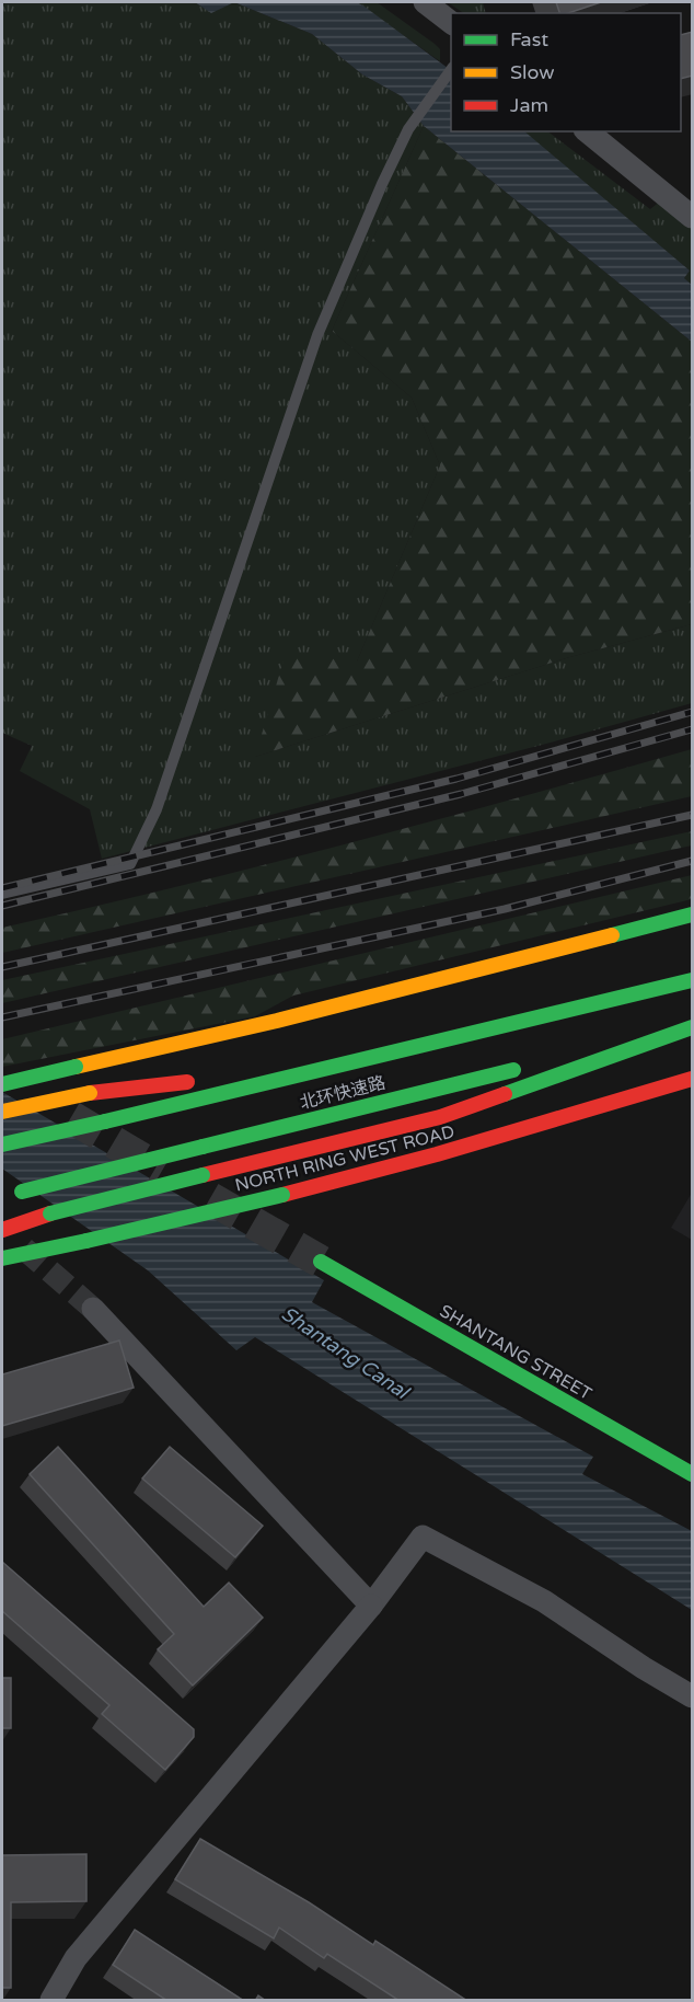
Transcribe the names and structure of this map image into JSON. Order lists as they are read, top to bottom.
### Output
{
  "streets": {
    "main road": ["北环快速路", "NORTH RING WEST ROAD", "SHANTANG STREET"]
  },
  "water": ["Shantang Canal"],
  "legend": ["Fast", "Slow", "Jam"]
}
